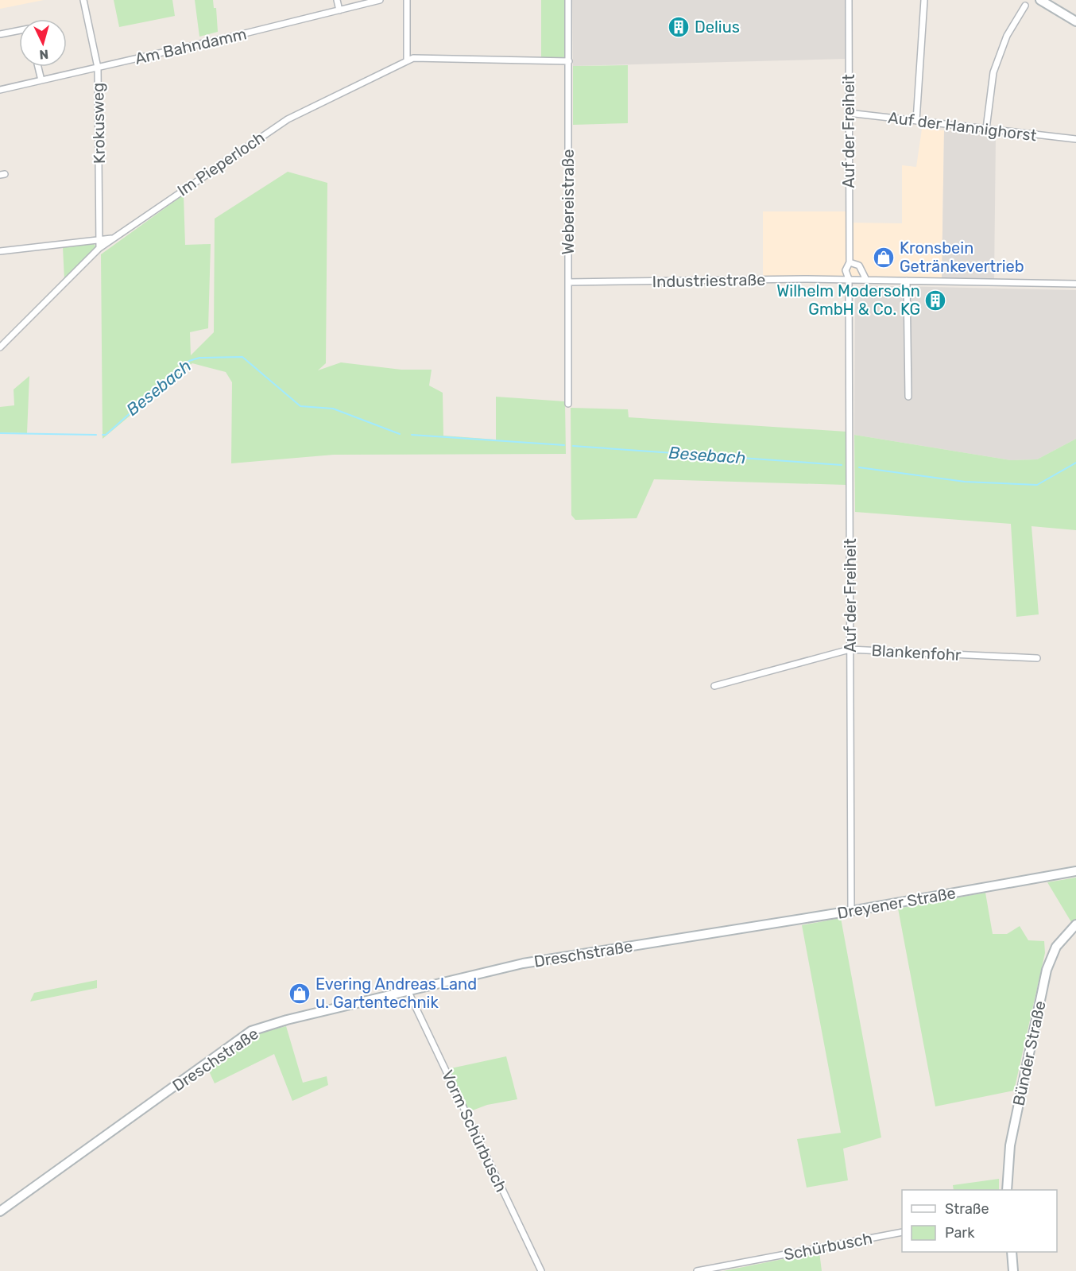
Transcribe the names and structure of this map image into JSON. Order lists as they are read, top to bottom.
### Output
{
  "streets": {
    "street": [
      "Am Bahndamm",
      "Krokusweg",
      "Auf der Hannighorst",
      "Auf der Freiheit",
      "Im Pieperloch",
      "Webereistraße",
      "Industriestraße",
      "Blankenfohr",
      "Dreyener Straße",
      "Dreschstraße",
      "Bünder Straße",
      "Vorm Schürbusch",
      "Schürbusch"
    ]
  },
  "crossings": [
    ["Am Bahndamm", "Krokusweg"],
    ["Krokusweg", "Im Pieperloch"],
    ["Auf der Hannighorst", "Auf der Freiheit"],
    ["Auf der Freiheit", "Industriestraße"],
    ["Auf der Freiheit", "Blankenfohr"],
    ["Auf der Freiheit", "Dreyener Straße"],
    ["Im Pieperloch", "Webereistraße"],
    ["Webereistraße", "Industriestraße"],
    ["Dreyener Straße", "Dreschstraße"],
    ["Dreschstraße", "Vorm Schürbusch"]
  ],
  "water": ["Besebach"],
  "places": {
    "building": ["Delius", "Wilhelm Modersohn GmbH & Co. KG"],
    "shop": ["Kronsbein Getränkevertrieb", "Evering Andreas Land u. Gartentechnik"]
  },
  "legend": ["Straße", "Park"],
  "north": "bottom"
}
